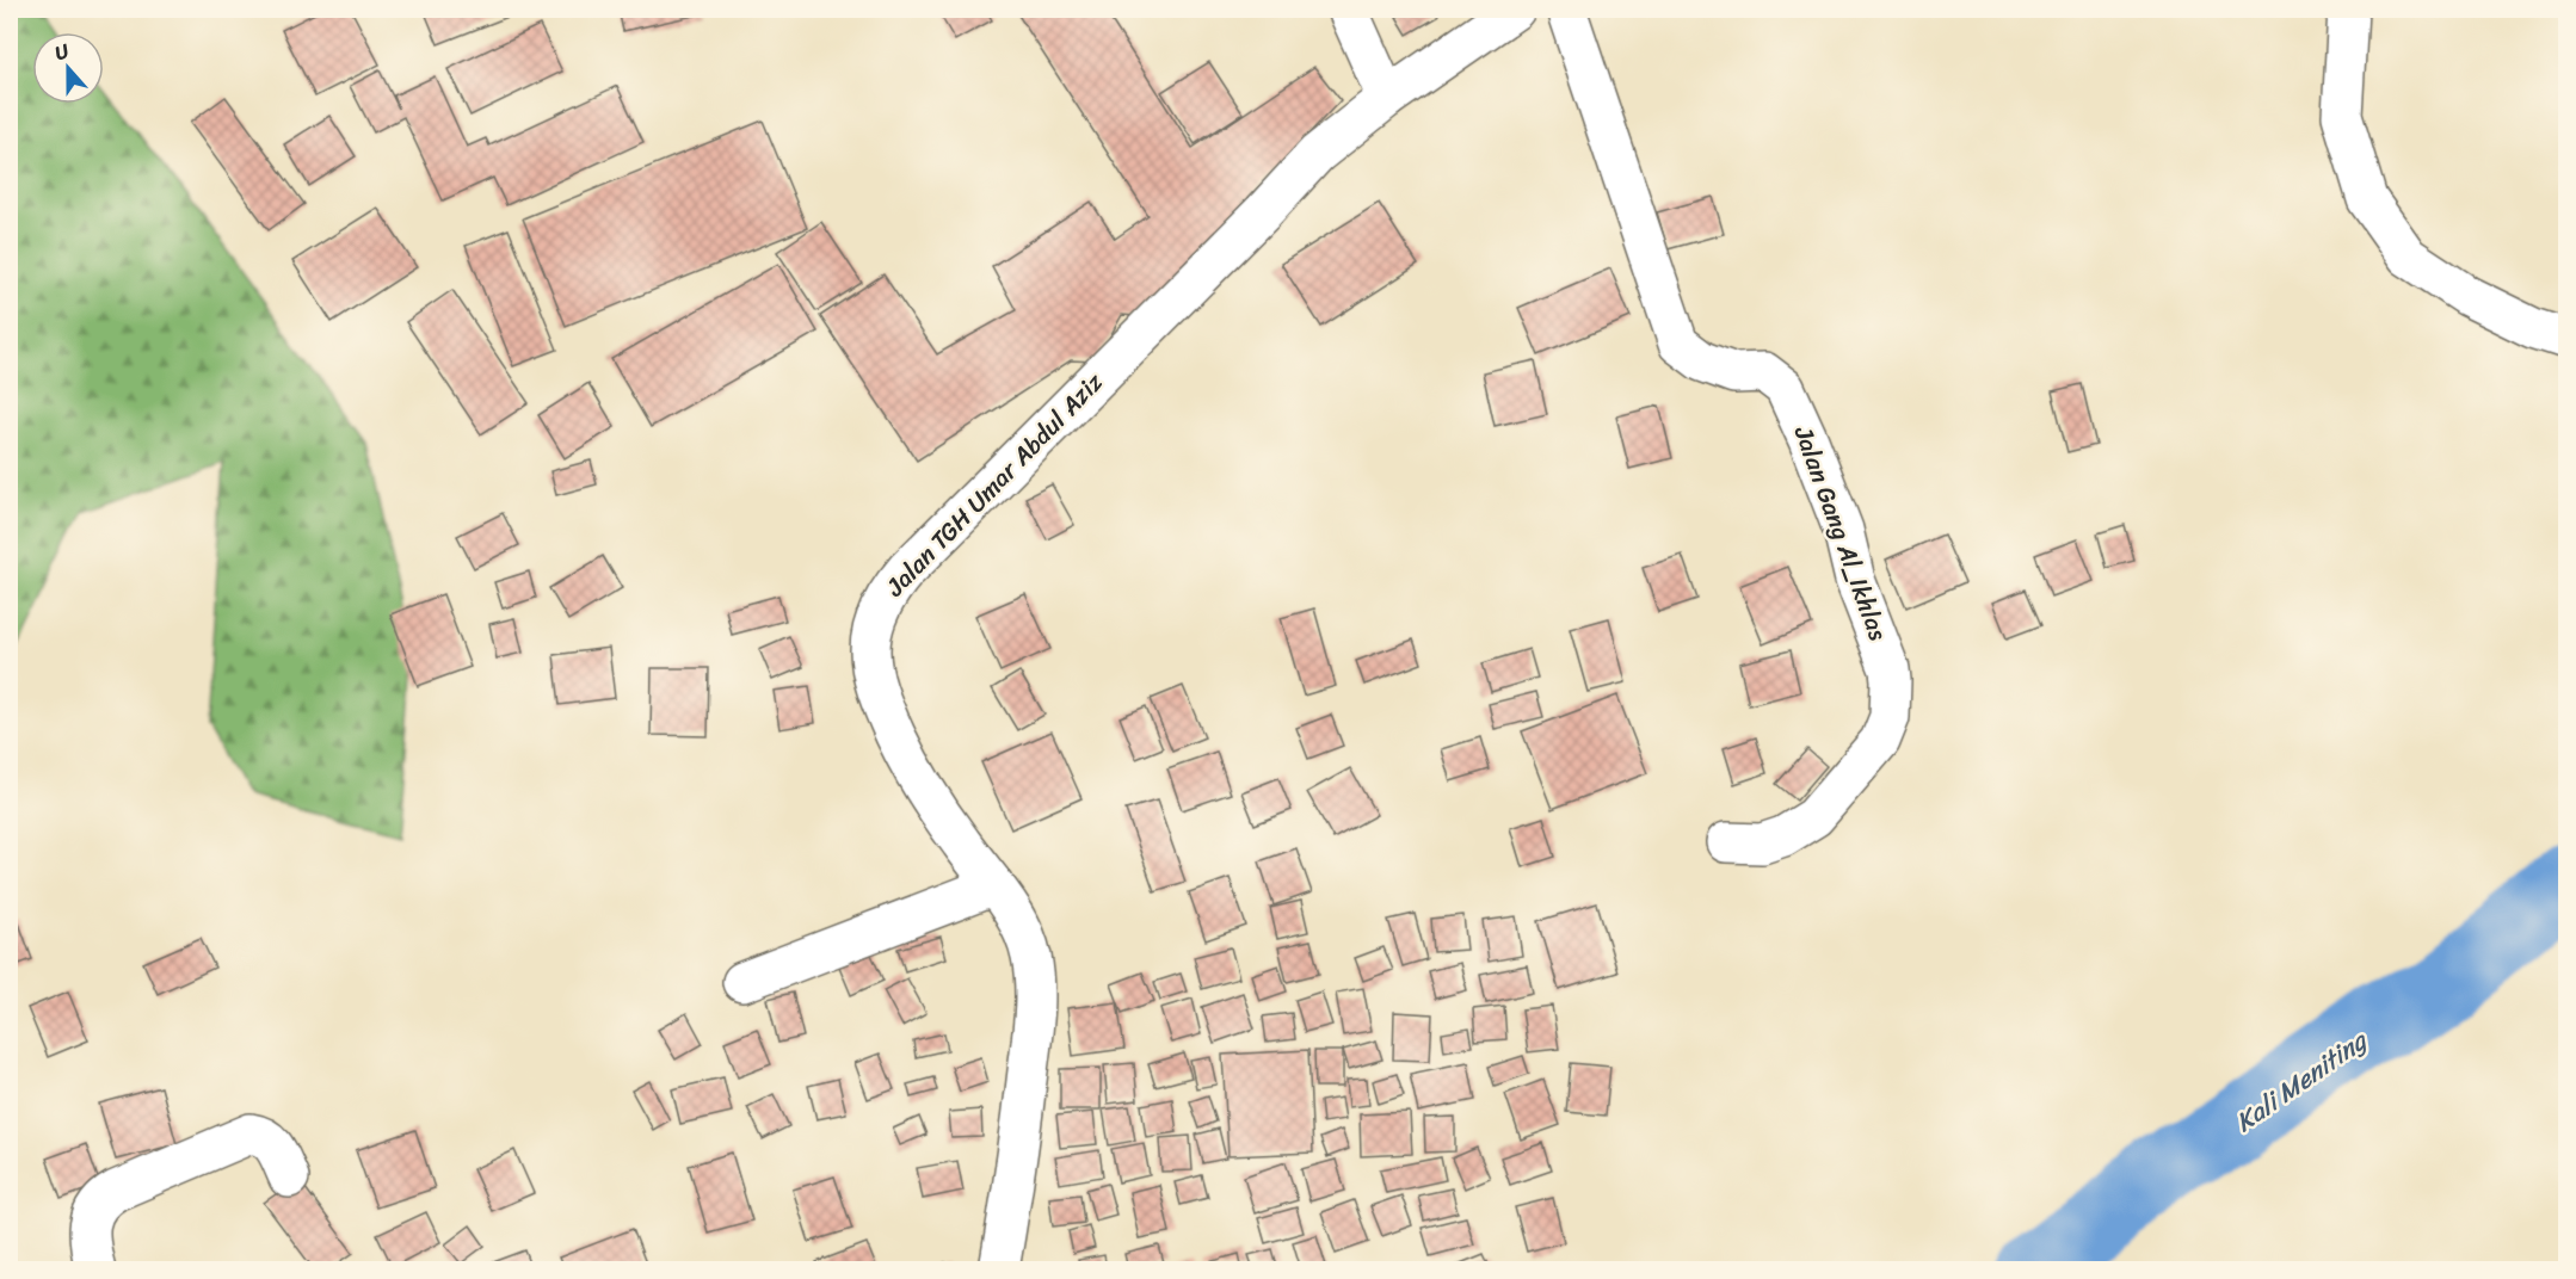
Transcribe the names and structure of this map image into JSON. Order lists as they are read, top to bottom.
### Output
{
  "streets": {
    "street": ["Jalan TGH Umar Abdul Aziz", "Jalan Gang Al_Ikhlas"]
  },
  "water": ["Kali Meniting"],
  "north": "top"
}
